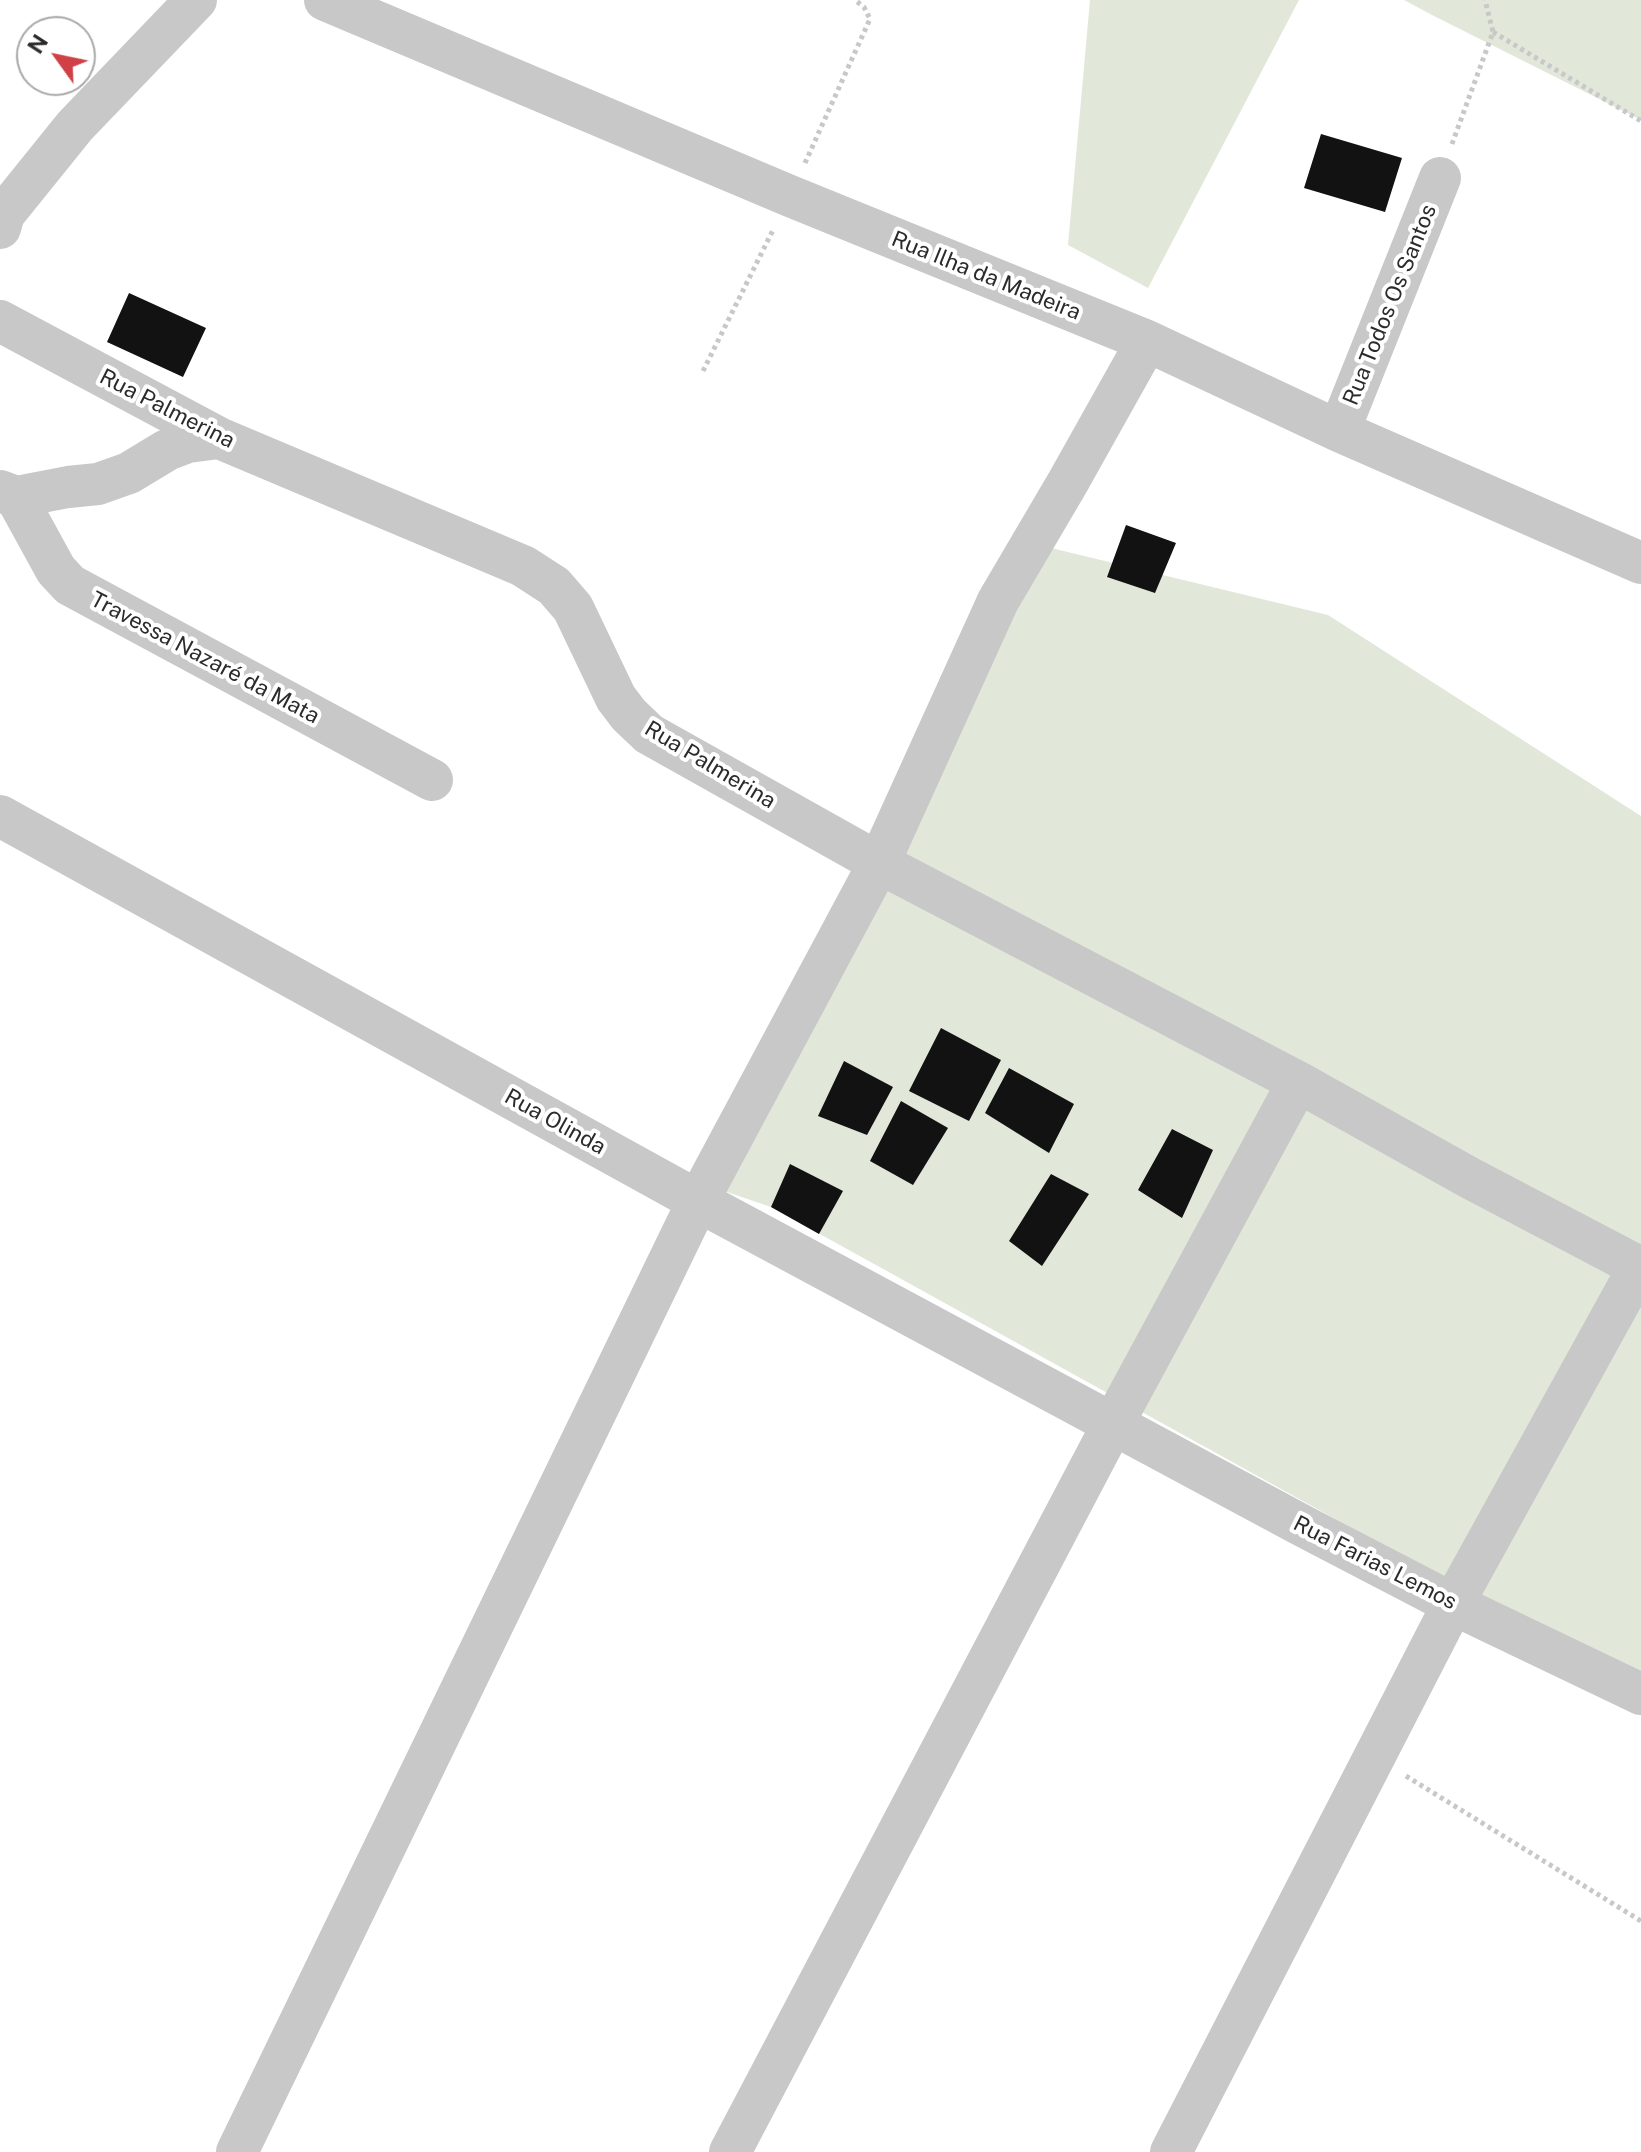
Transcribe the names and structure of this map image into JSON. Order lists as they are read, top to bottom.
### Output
{
  "streets": {
    "street": [
      "Rua Ilha da Madeira",
      "Rua Todos Os Santos",
      "Rua Palmerina",
      "Travessa Nazaré da Mata",
      "Rua Olinda",
      "Rua Farias Lemos"
    ]
  },
  "crossings": [
    ["Rua Ilha da Madeira", "Rua Todos Os Santos"],
    ["Rua Palmerina", "Rua Farias Lemos"],
    ["Rua Olinda", "Rua Farias Lemos"]
  ],
  "north": "top left"
}
